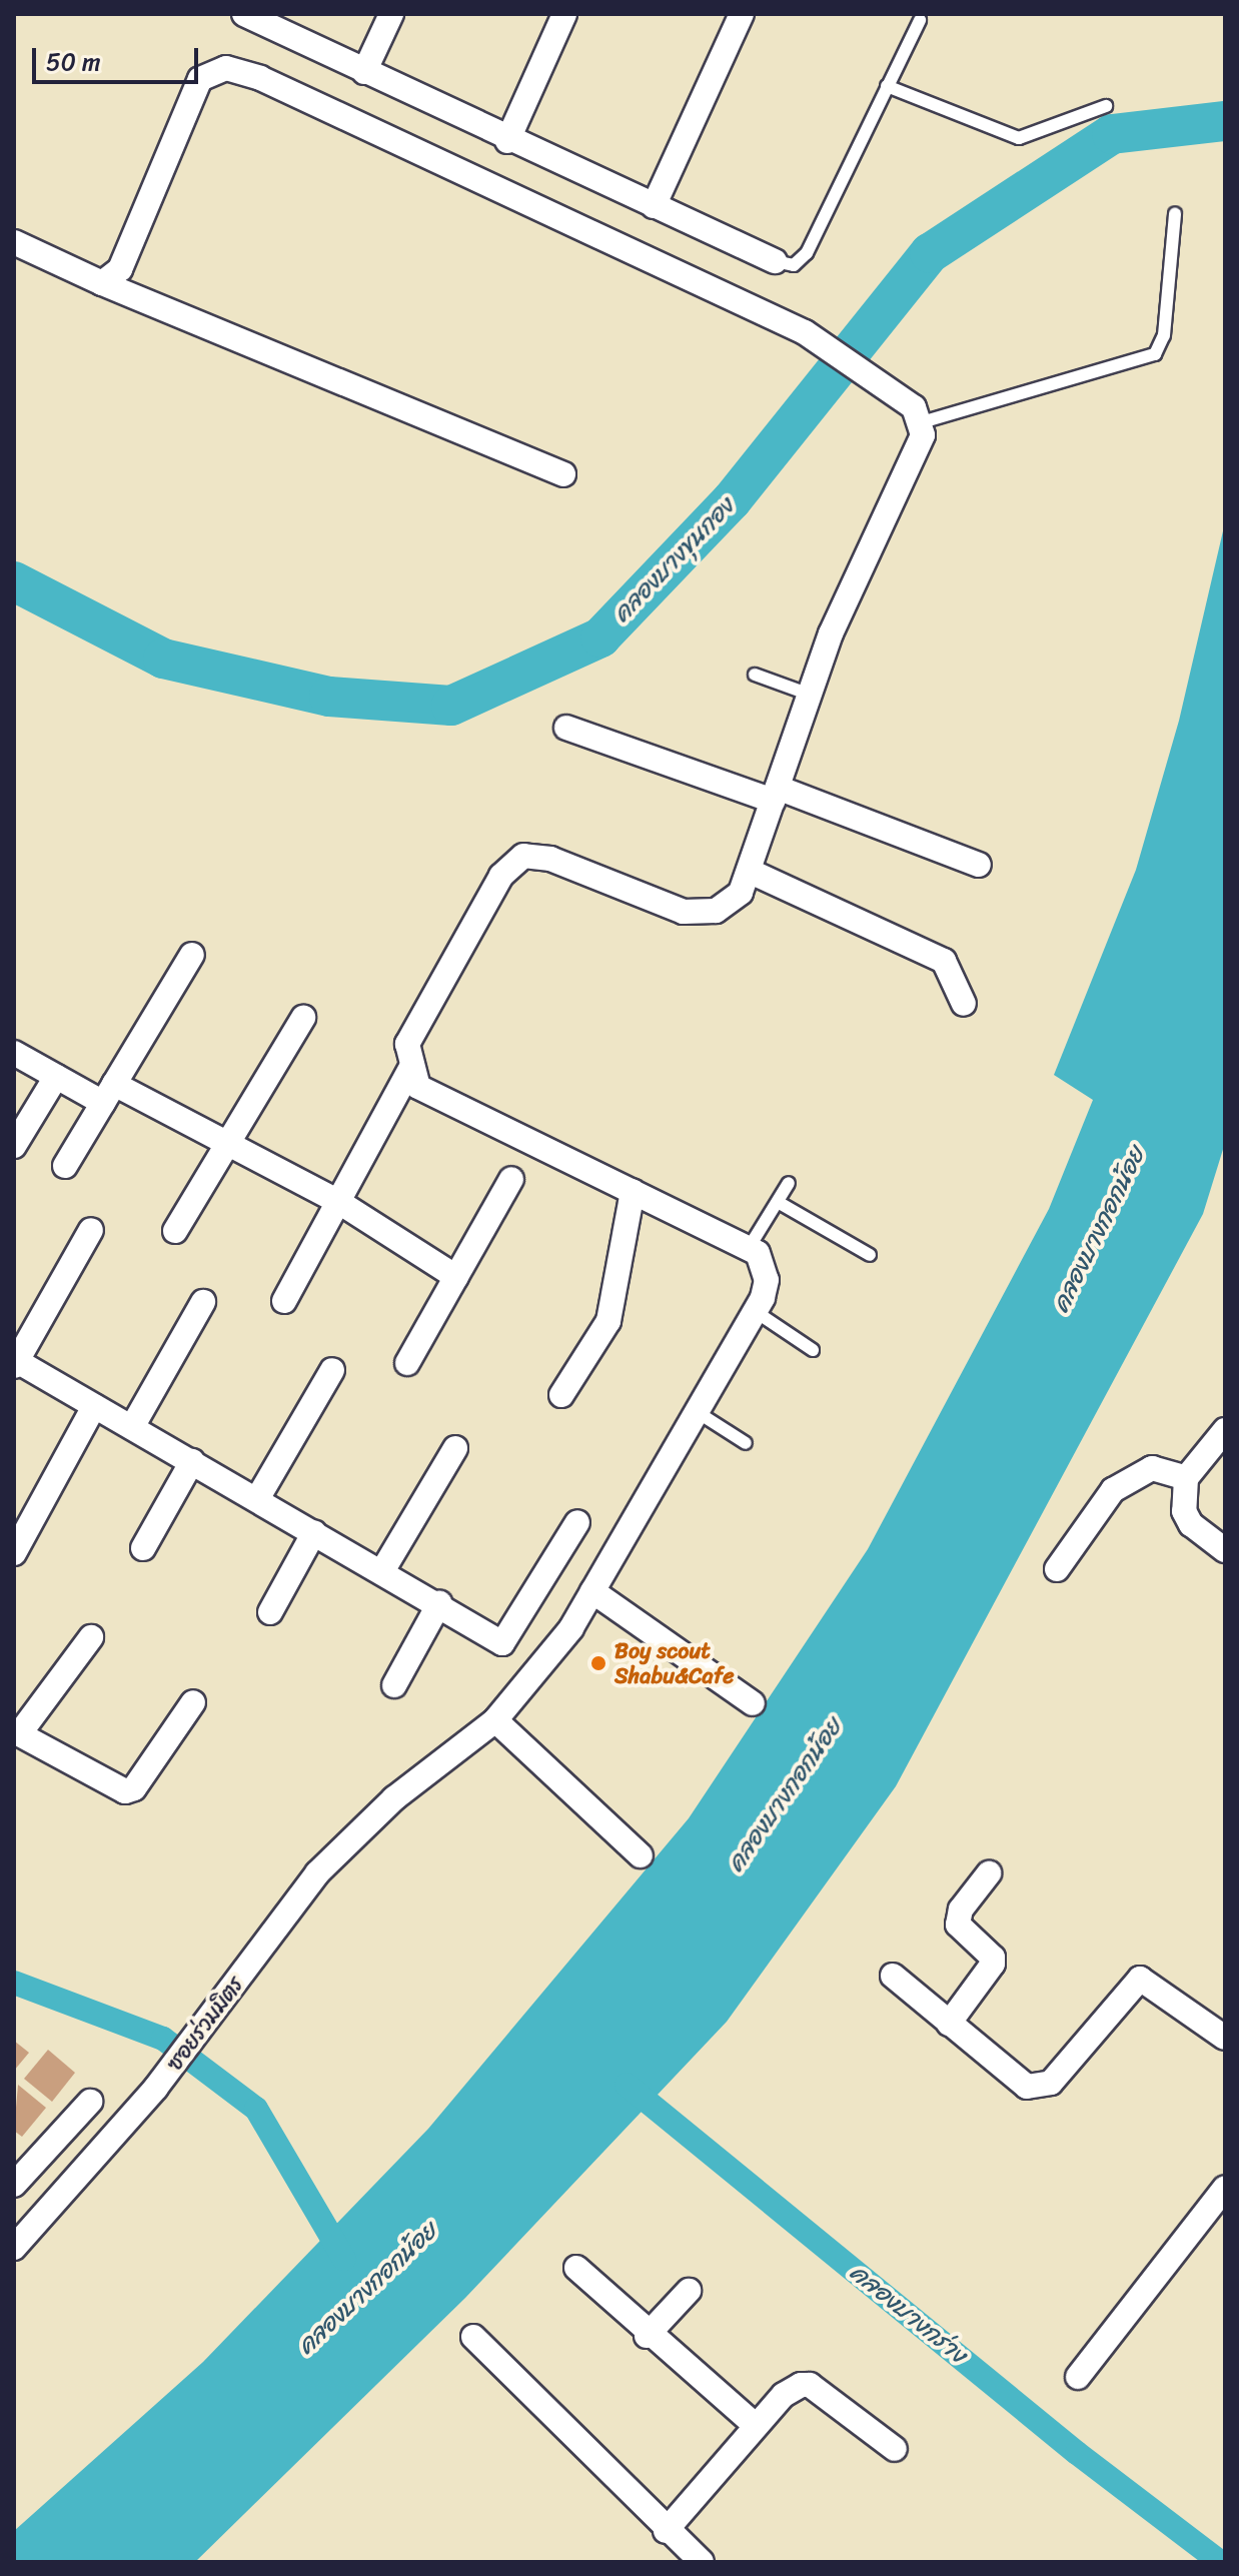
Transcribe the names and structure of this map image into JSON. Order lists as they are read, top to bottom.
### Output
{
  "streets": {
    "street": ["ซอยร่วมมิตร"]
  },
  "water": ["คลองบางขุนกอง", "คลองบางกอกน้อย", "คลองบางกร่าง"],
  "places": ["Boy scout Shabu&Cafe"],
  "scale_bar": "50 m"
}
